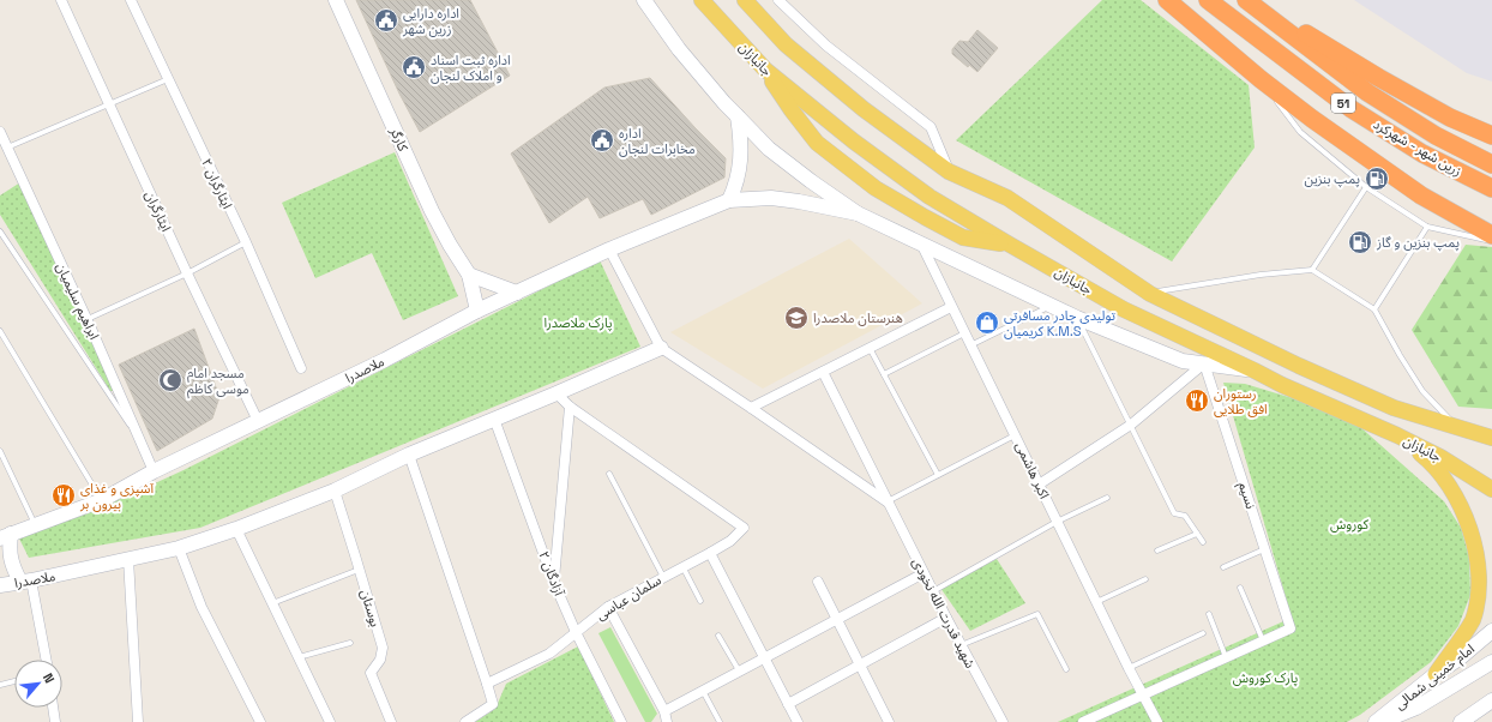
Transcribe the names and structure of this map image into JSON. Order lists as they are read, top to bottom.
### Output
{
  "streets": {
    "highway": ["51", "زرین شهر - شهرکرد"],
    "main road": ["جانبازان"],
    "street": [
      "کارگر",
      "ایثارگران ۲",
      "ایثارگران",
      "ابراهیم سلیمیان",
      "ملاصدرا",
      "اکبر هاشمی",
      "نسیم",
      "آزادگان ۲",
      "سلمان عباسی",
      "بوستان",
      "شهید قدرت الله نخودی",
      "امام خمینی شمالی"
    ]
  },
  "crossings": [
    ["کارگر", "ملاصدرا"],
    ["ایثارگران", "ملاصدرا"],
    ["ابراهیم سلیمیان", "ملاصدرا"],
    ["ملاصدرا", "آزادگان ۲"],
    ["ملاصدرا", "بوستان"],
    ["آزادگان ۲", "سلمان عباسی"]
  ],
  "parks": ["پارک ملاصدرا", "کوروش", "پارک کوروش"],
  "places": {
    "public building": ["اداره دارایی زرین شهر", "اداره ثبت اسناد و املاک لنجان", "اداره مخابرات لنجان"],
    "fuel station": ["پمپ بنزین", "پمپ بنزین و گاز"],
    "school or university": ["هنرستان ملاصدرا"],
    "shop": ["تولیدی چادر مسافرتی کریمیان K.M.S"],
    "mosque": ["مسجد امام موسی کاظم"],
    "restaurant": ["رستوران افق طلایی", "آشپزی و غذای بیرون بر"]
  },
  "north": "top right"
}
